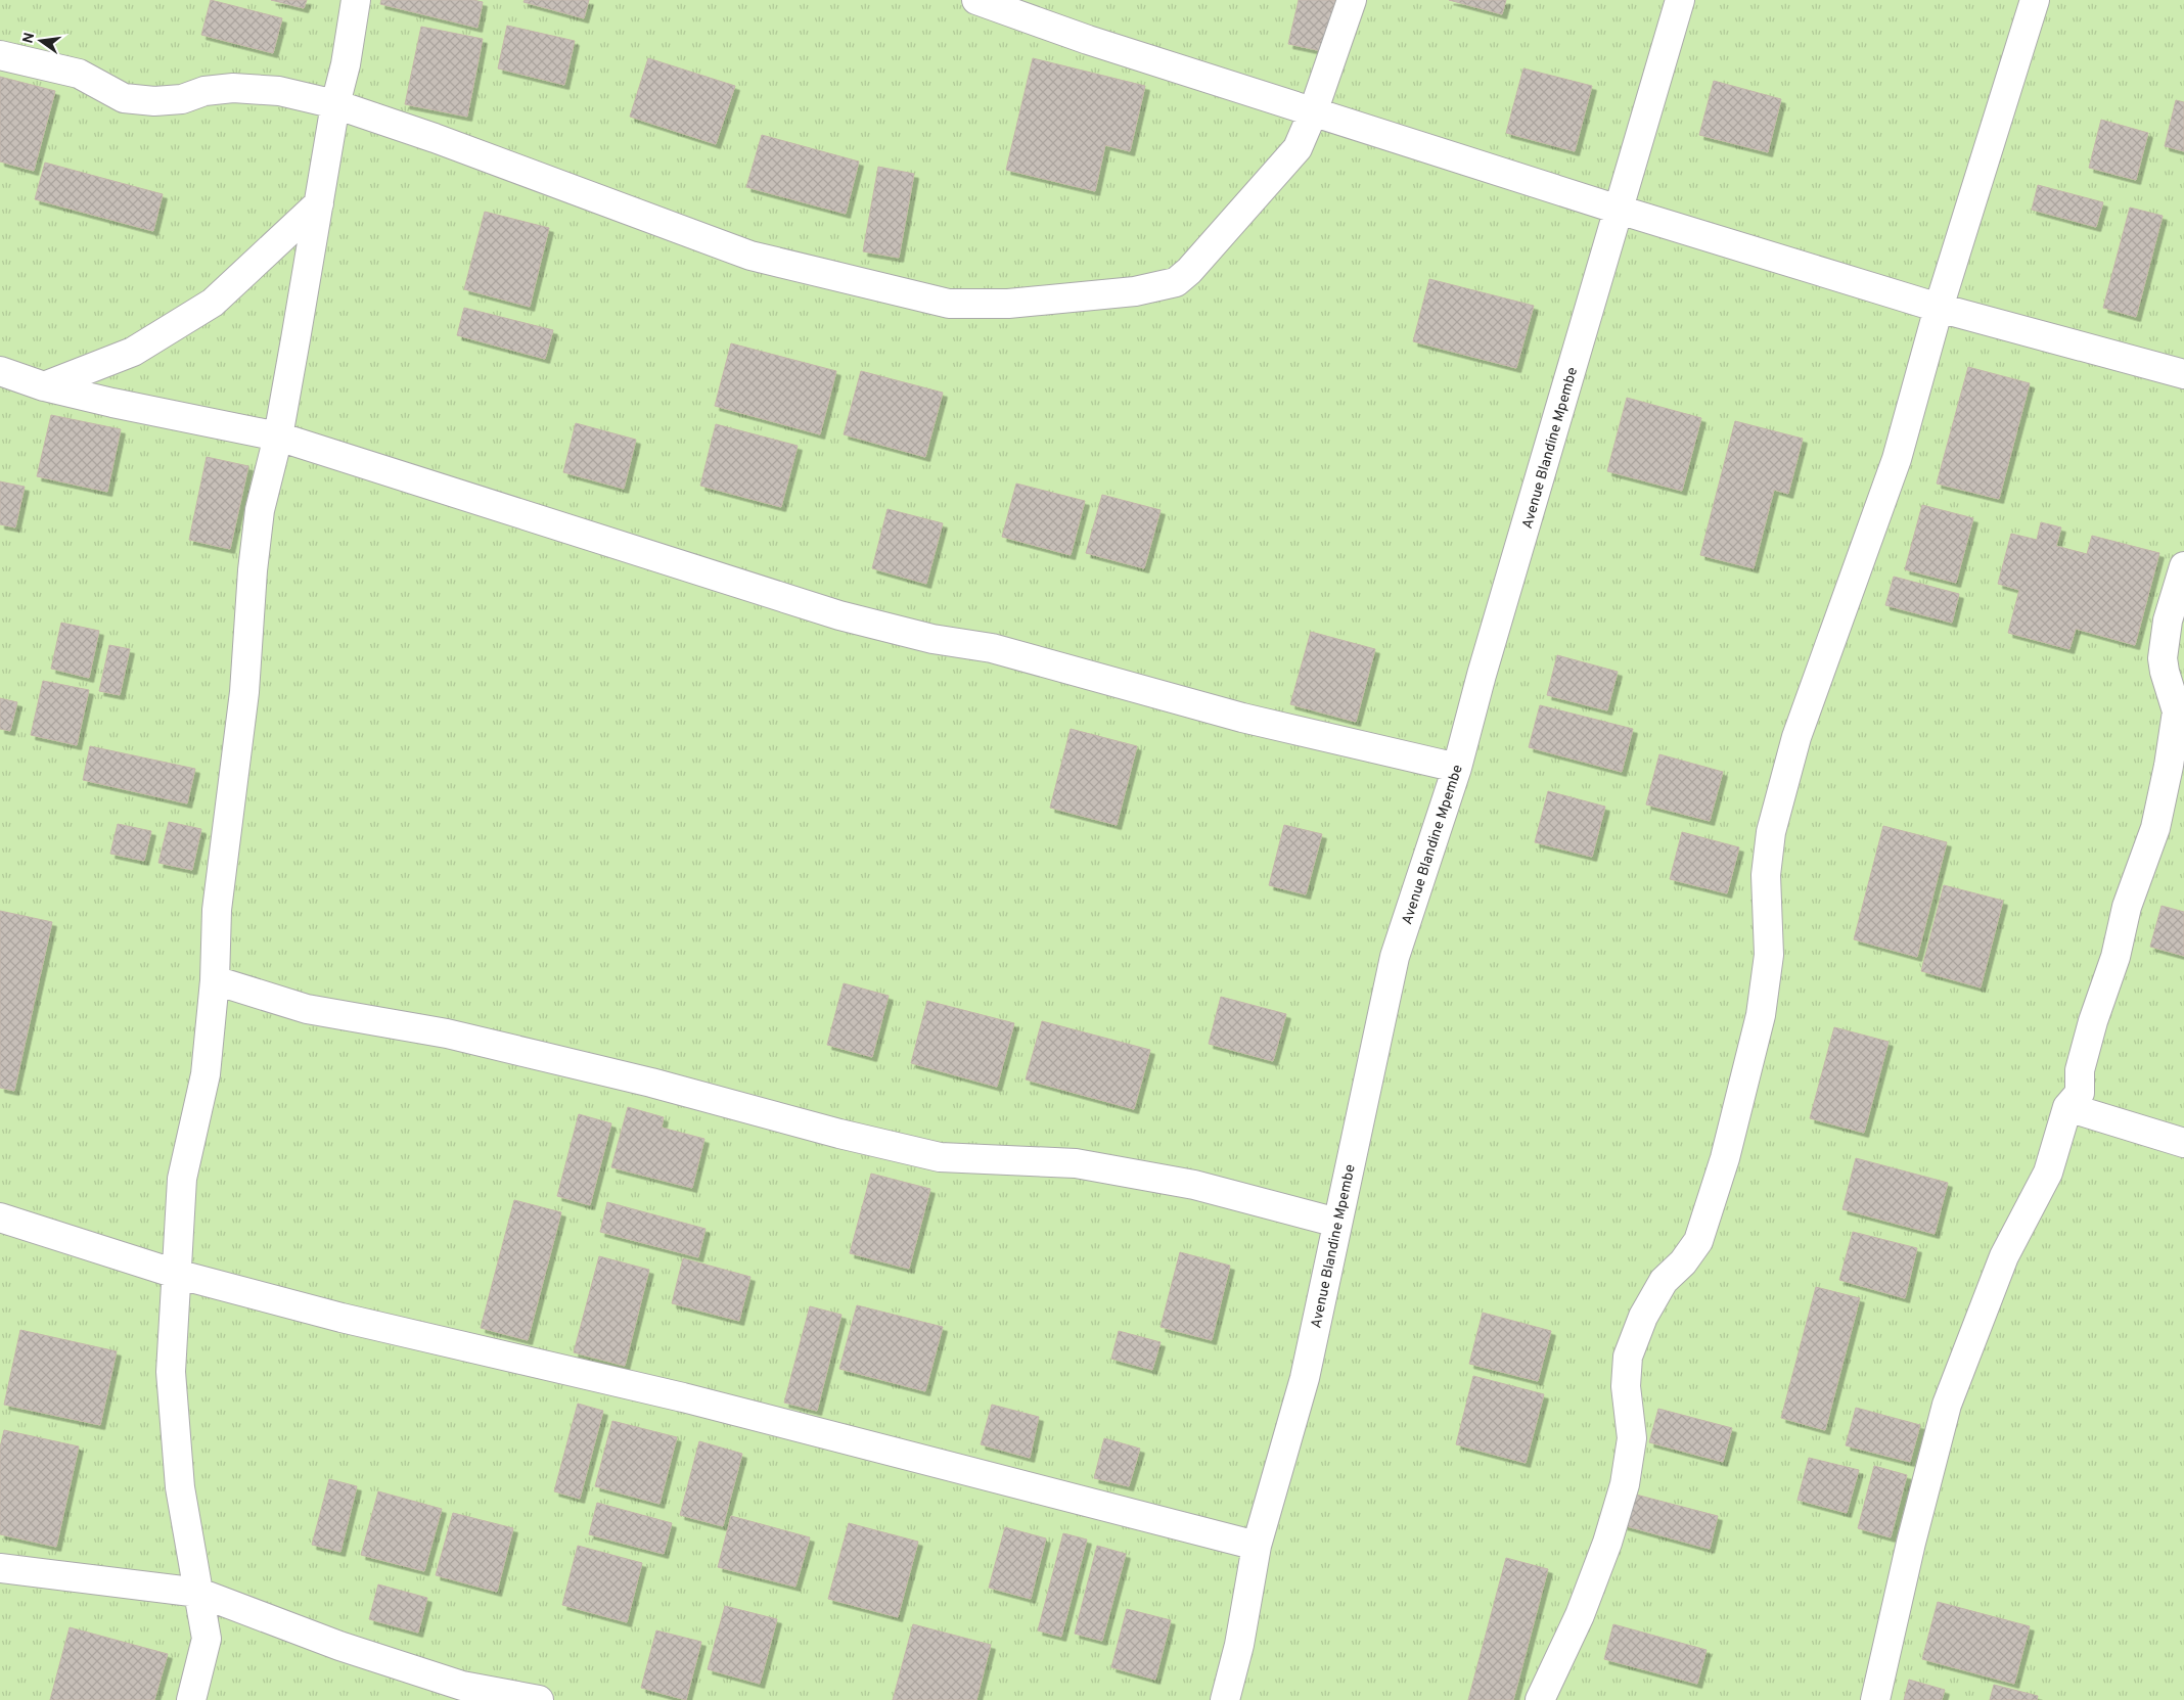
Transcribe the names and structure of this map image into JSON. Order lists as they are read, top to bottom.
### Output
{
  "streets": {
    "street": ["Avenue Blandine Mpembe"]
  },
  "north": "left"
}
